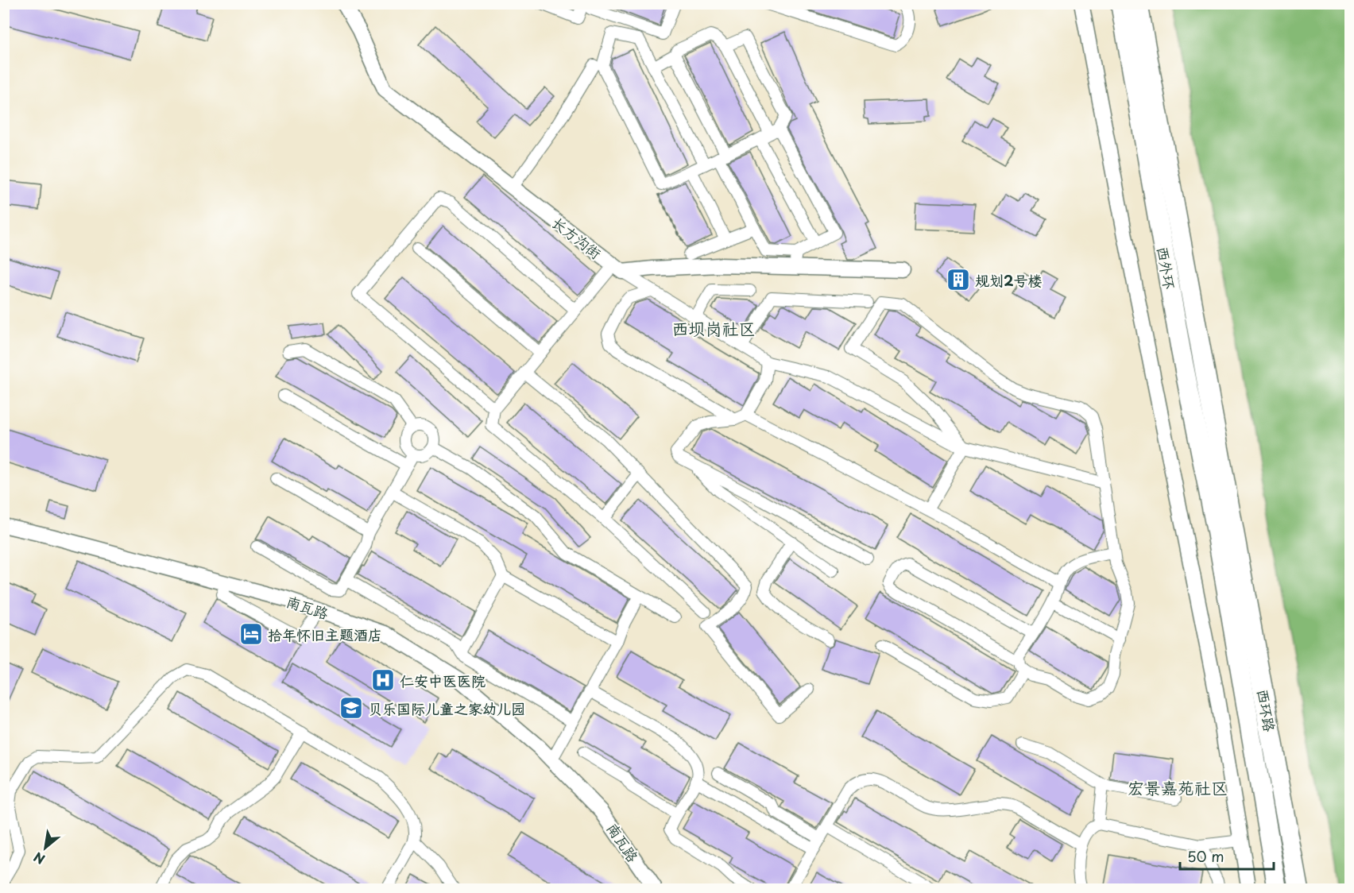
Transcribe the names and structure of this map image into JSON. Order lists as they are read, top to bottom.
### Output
{
  "streets": {
    "highway": ["西外环", "西环路"],
    "street": ["长方沟街", "南瓦路"]
  },
  "crossings": [
    ["西外环", "西环路"]
  ],
  "districts": ["西坝岗社区", "宏景嘉苑社区"],
  "places": {
    "building": ["规划2号楼"],
    "hotel": ["拾年怀旧主题酒店"],
    "hospital": ["仁安中医医院"],
    "school or university": ["贝乐国际儿童之家幼儿园"]
  },
  "scale_bar": "50 m",
  "north": "bottom left"
}
